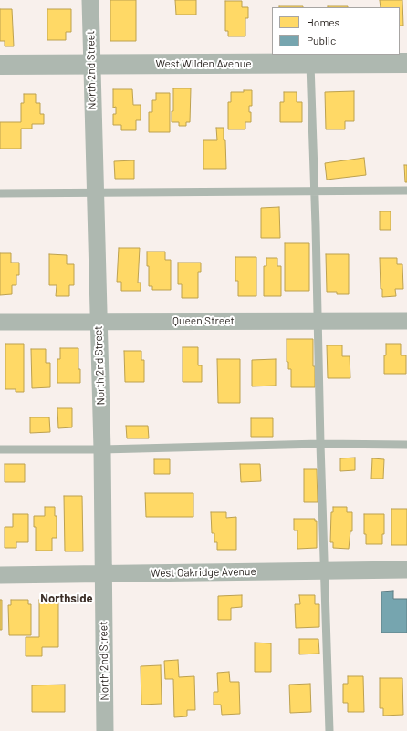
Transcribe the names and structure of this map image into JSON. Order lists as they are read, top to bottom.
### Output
{
  "streets": {
    "street": [
      "West Wilden Avenue",
      "North 2nd Street",
      "Queen Street",
      "West Oakridge Avenue"
    ]
  },
  "crossings": [
    ["West Wilden Avenue", "North 2nd Street"],
    ["North 2nd Street", "Queen Street"],
    ["North 2nd Street", "West Oakridge Avenue"]
  ],
  "districts": ["Northside"],
  "legend": ["Homes", "Public"]
}
